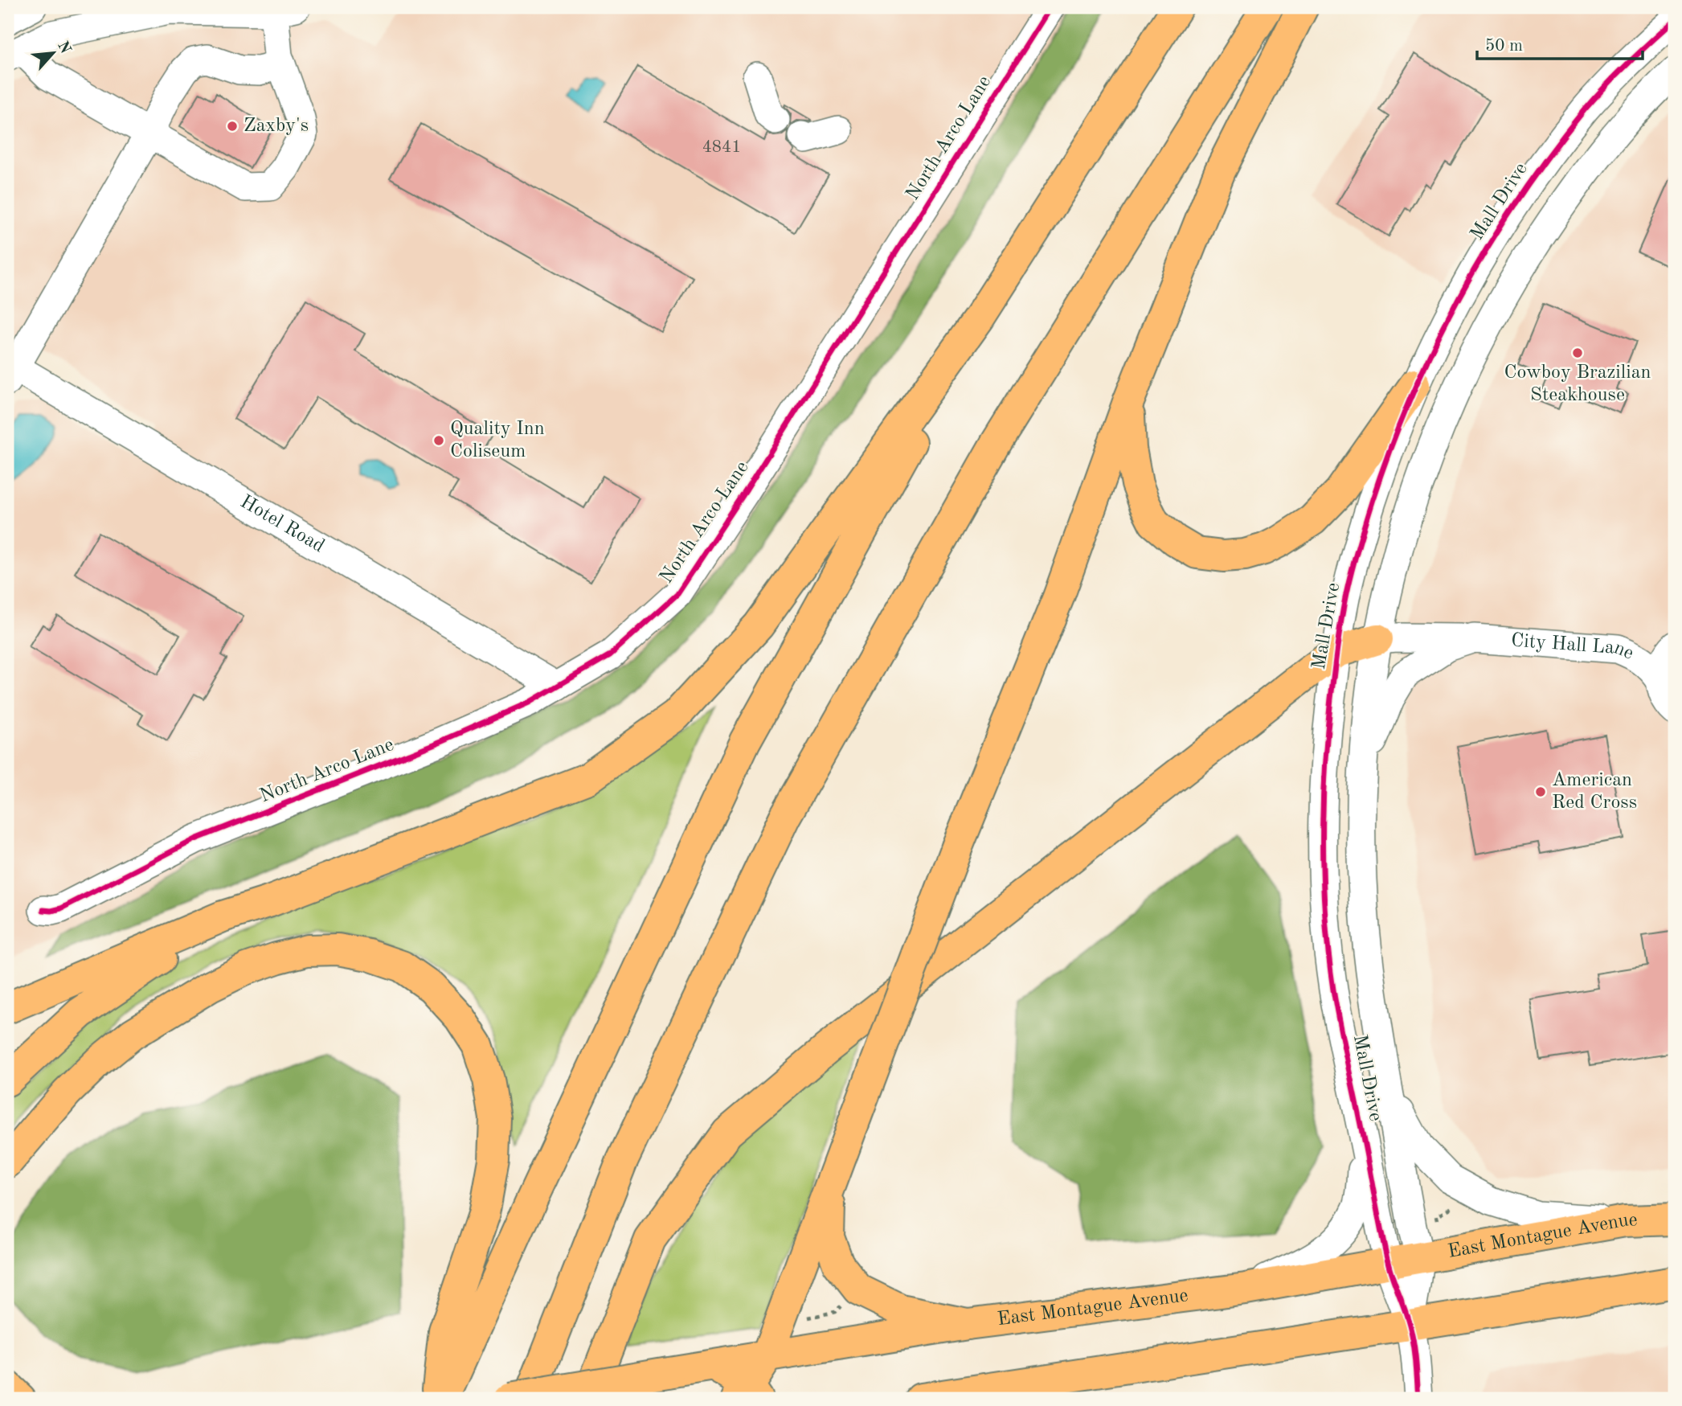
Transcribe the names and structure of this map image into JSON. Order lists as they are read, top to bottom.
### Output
{
  "streets": {
    "main road": ["East Montague Avenue"],
    "street": [
      "North Arco Lane",
      "Mall Drive",
      "Hotel Road",
      "City Hall Lane"
    ]
  },
  "crossings": [
    ["North Arco Lane", "Hotel Road"],
    ["Mall Drive", "City Hall Lane"],
    ["Mall Drive", "East Montague Avenue"]
  ],
  "places": [
    "Zaxby's",
    "Cowboy Brazilian Steakhouse",
    "Quality Inn Coliseum",
    "American Red Cross"
  ],
  "house_numbers": ["4841"],
  "scale_bar": "50 m",
  "north": "top right"
}
